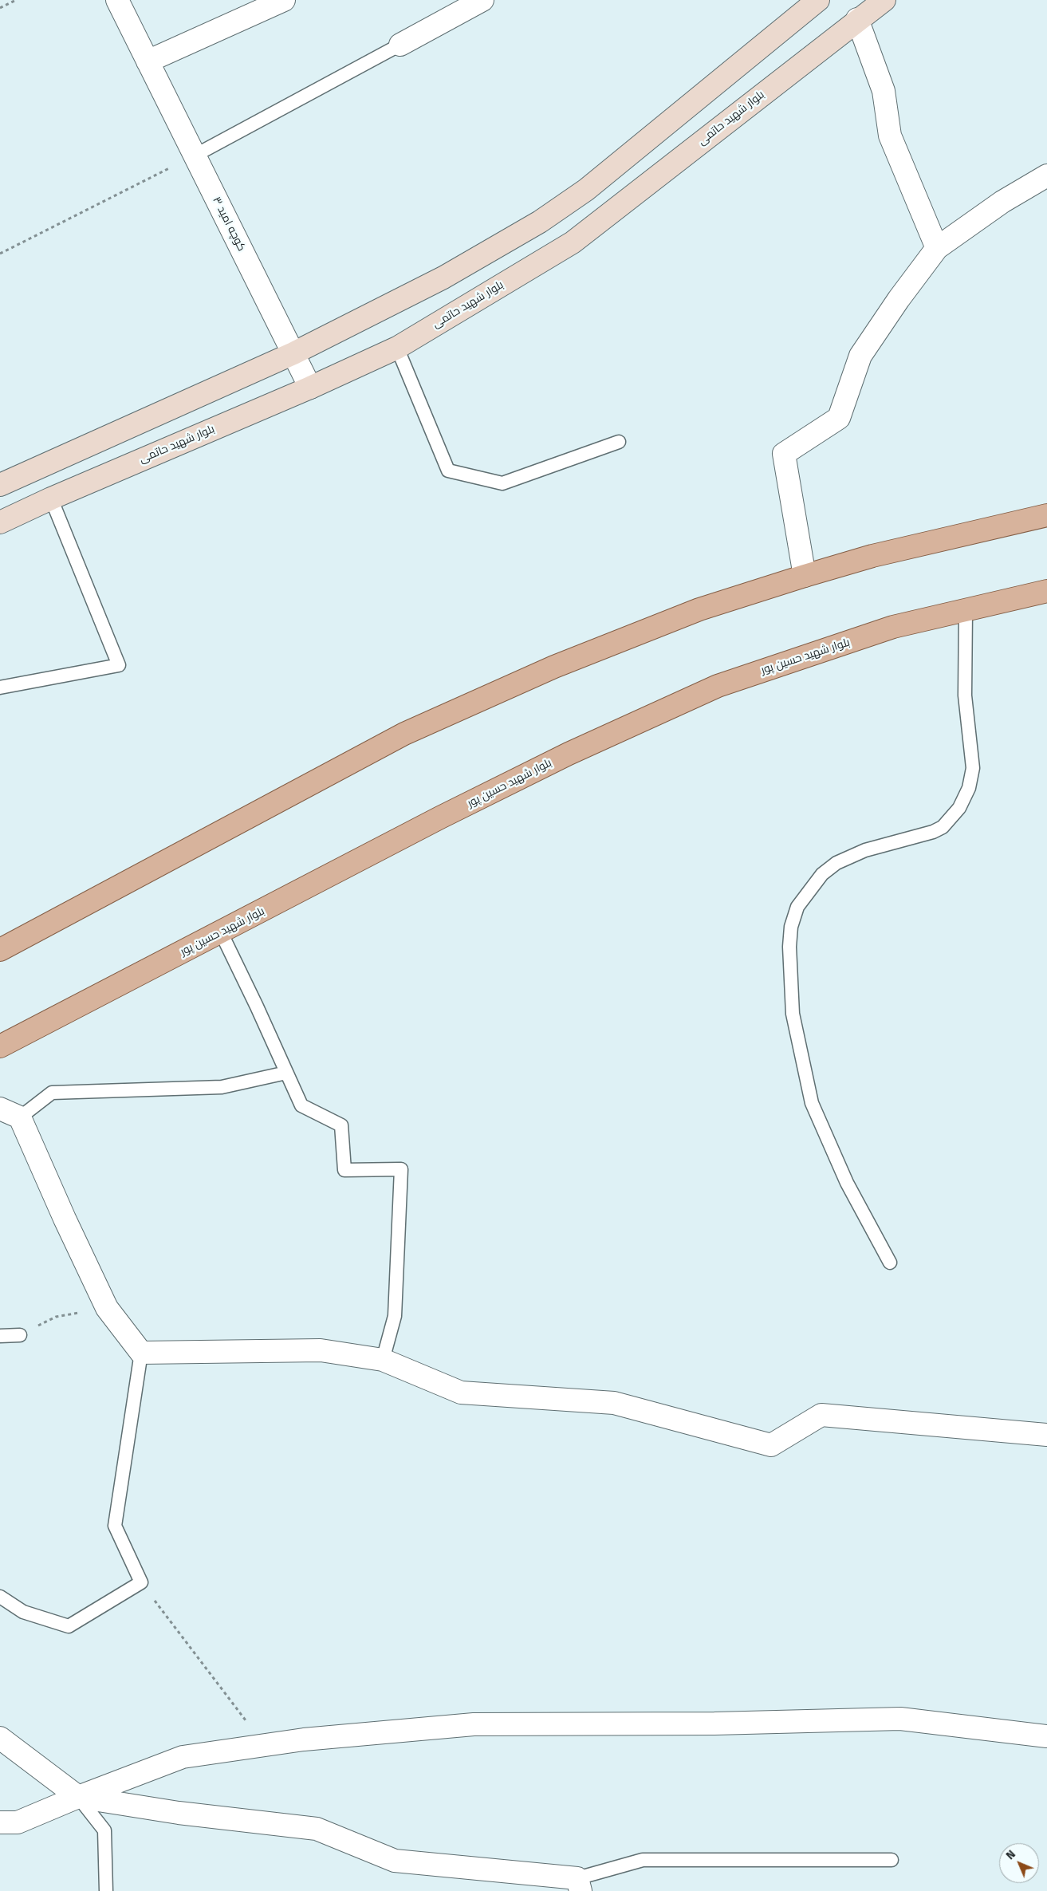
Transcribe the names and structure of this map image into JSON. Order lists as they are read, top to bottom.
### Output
{
  "streets": {
    "main road": ["بلوار شهید حاتمی", "بلوار شهيد حسین پور"],
    "street": ["کوچه امید ۳"]
  },
  "crossings": [
    ["بلوار شهید حاتمی", "کوچه امید ۳"]
  ],
  "north": "top left"
}
